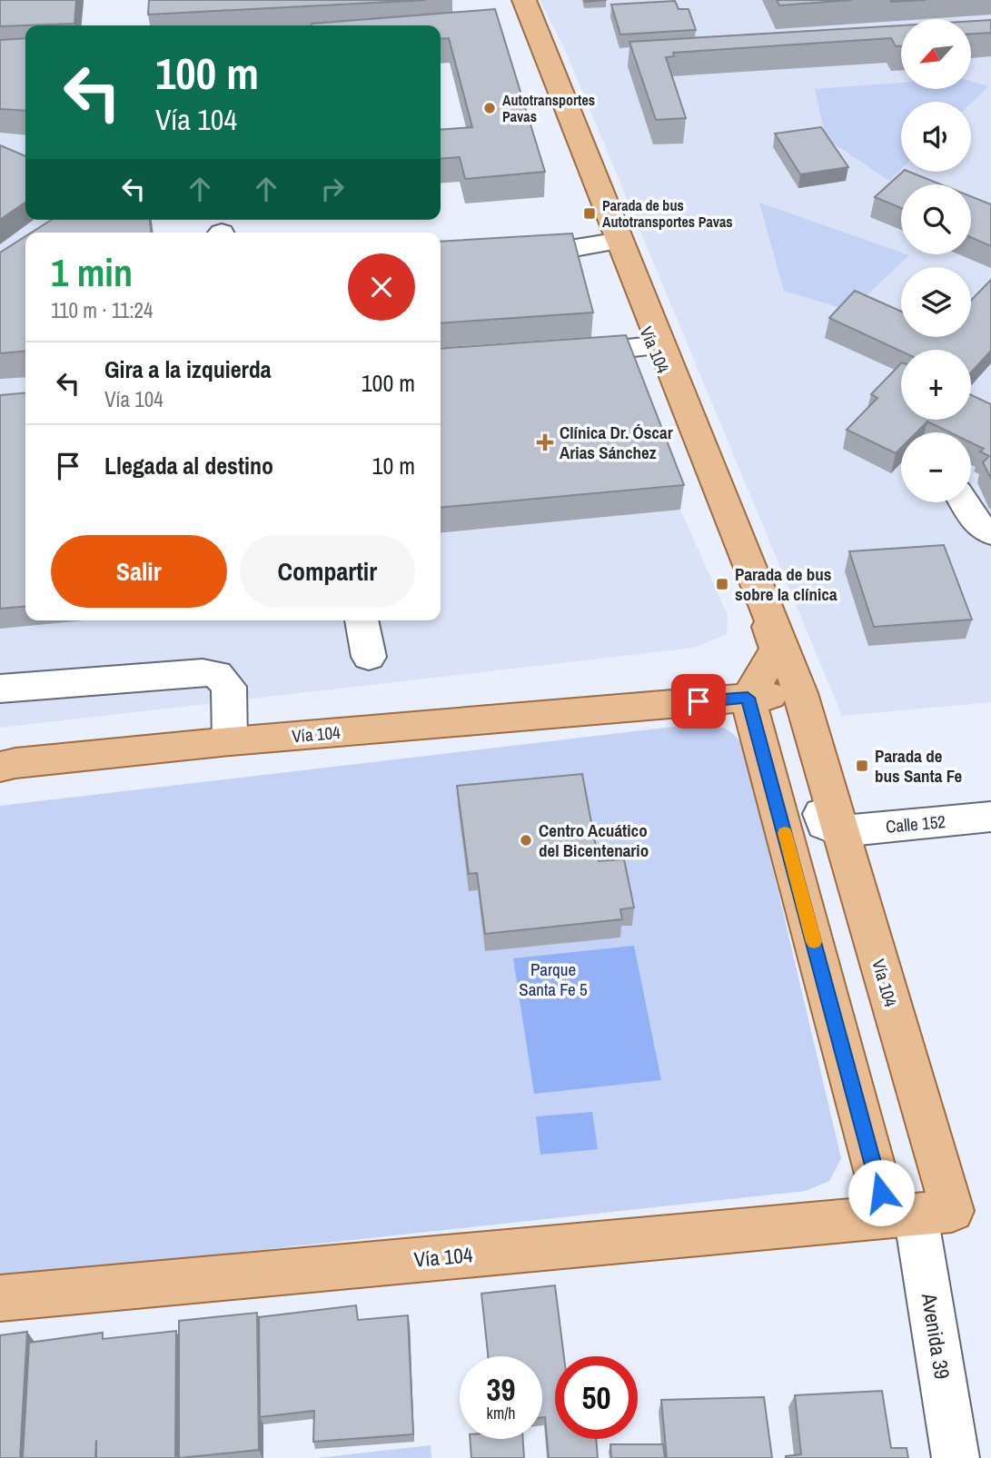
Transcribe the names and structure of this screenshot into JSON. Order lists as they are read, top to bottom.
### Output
{
  "streets": {
    "main road": ["Vía 104"],
    "street": ["Calle 152", "Avenida 39"]
  },
  "crossings": [
    ["Vía 104", "Calle 152"],
    ["Vía 104", "Avenida 39"]
  ],
  "parks": ["Parque Santa Fe 5"],
  "places": {
    "other": ["Autotransportes Pavas", "Centro Acuático del Bicentenario"],
    "transit": ["Parada de bus Autotransportes Pavas", "Parada de bus sobre la clínica", "Parada de bus Santa Fe"],
    "health": ["Clínica Dr. Óscar Arias Sánchez"]
  },
  "north": "bottom left",
  "page": {
    "map_buttons": ["+", "−"],
    "turn": ["100 m", "Vía 104"],
    "heading": ["1 min", "110 m · 11:24"],
    "list": [
      {
        "name": "Gira a la izquierda",
        "note": "Vía 104",
        "value": "100 m"
      },
      {
        "name": "Llegada al destino",
        "value": "10 m"
      }
    ],
    "buttons": ["Salir", "Compartir"],
    "speed": "39 km/h",
    "limit": "50"
  }
}
